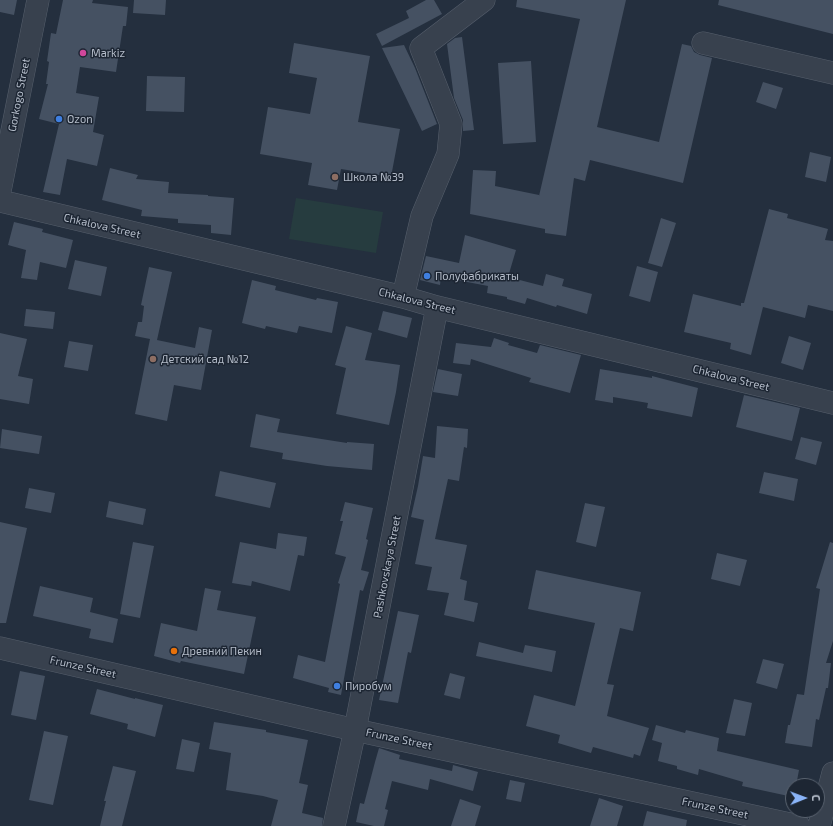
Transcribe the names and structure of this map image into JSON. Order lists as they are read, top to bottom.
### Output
{
  "streets": {
    "street": [
      "Gorkogo Street",
      "Chkalova Street",
      "Pashkovskaya Street",
      "Frunze Street"
    ]
  },
  "crossings": [
    ["Chkalova Street", "Pashkovskaya Street"],
    ["Pashkovskaya Street", "Frunze Street"]
  ],
  "places": [
    "Markiz",
    "Ozon",
    "Школа №39",
    "Полуфабрикаты",
    "Детский сад №12",
    "Древний Пекин",
    "Пиробум"
  ],
  "north": "right"
}
